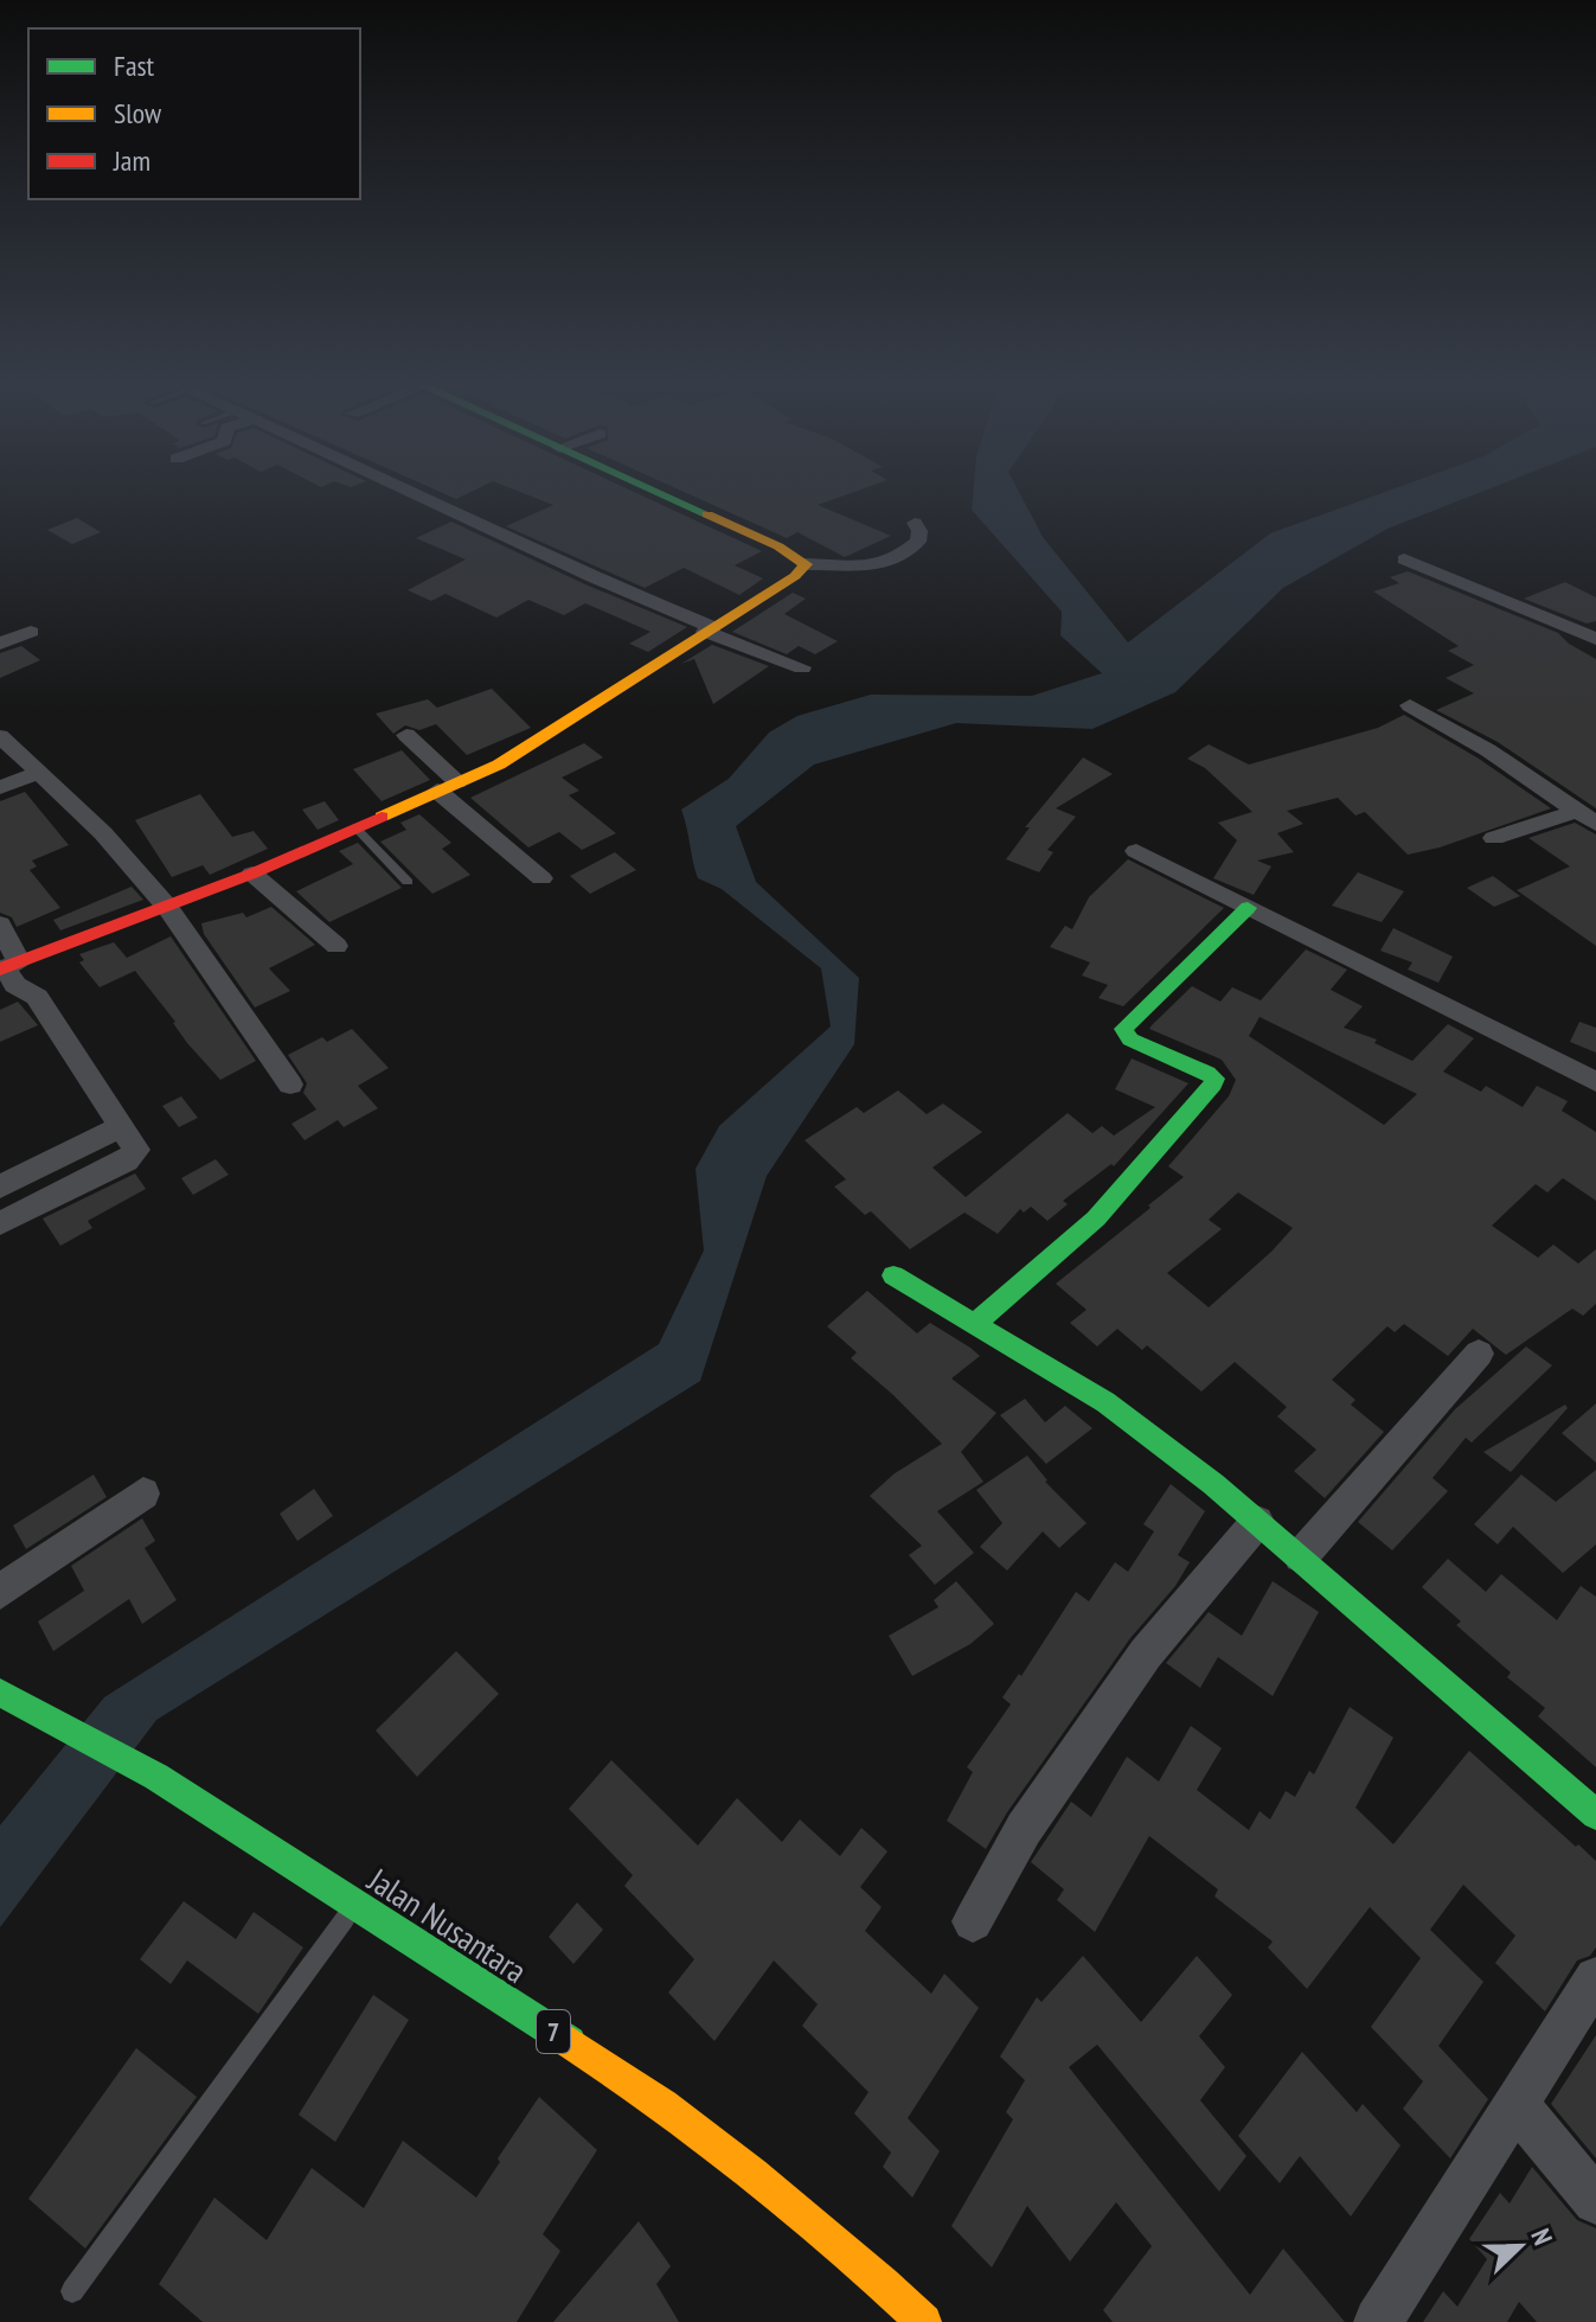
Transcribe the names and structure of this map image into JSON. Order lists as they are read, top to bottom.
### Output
{
  "streets": {
    "main road": ["Jalan Nusantara", "7"]
  },
  "legend": ["Fast", "Slow", "Jam"],
  "north": "top right"
}
